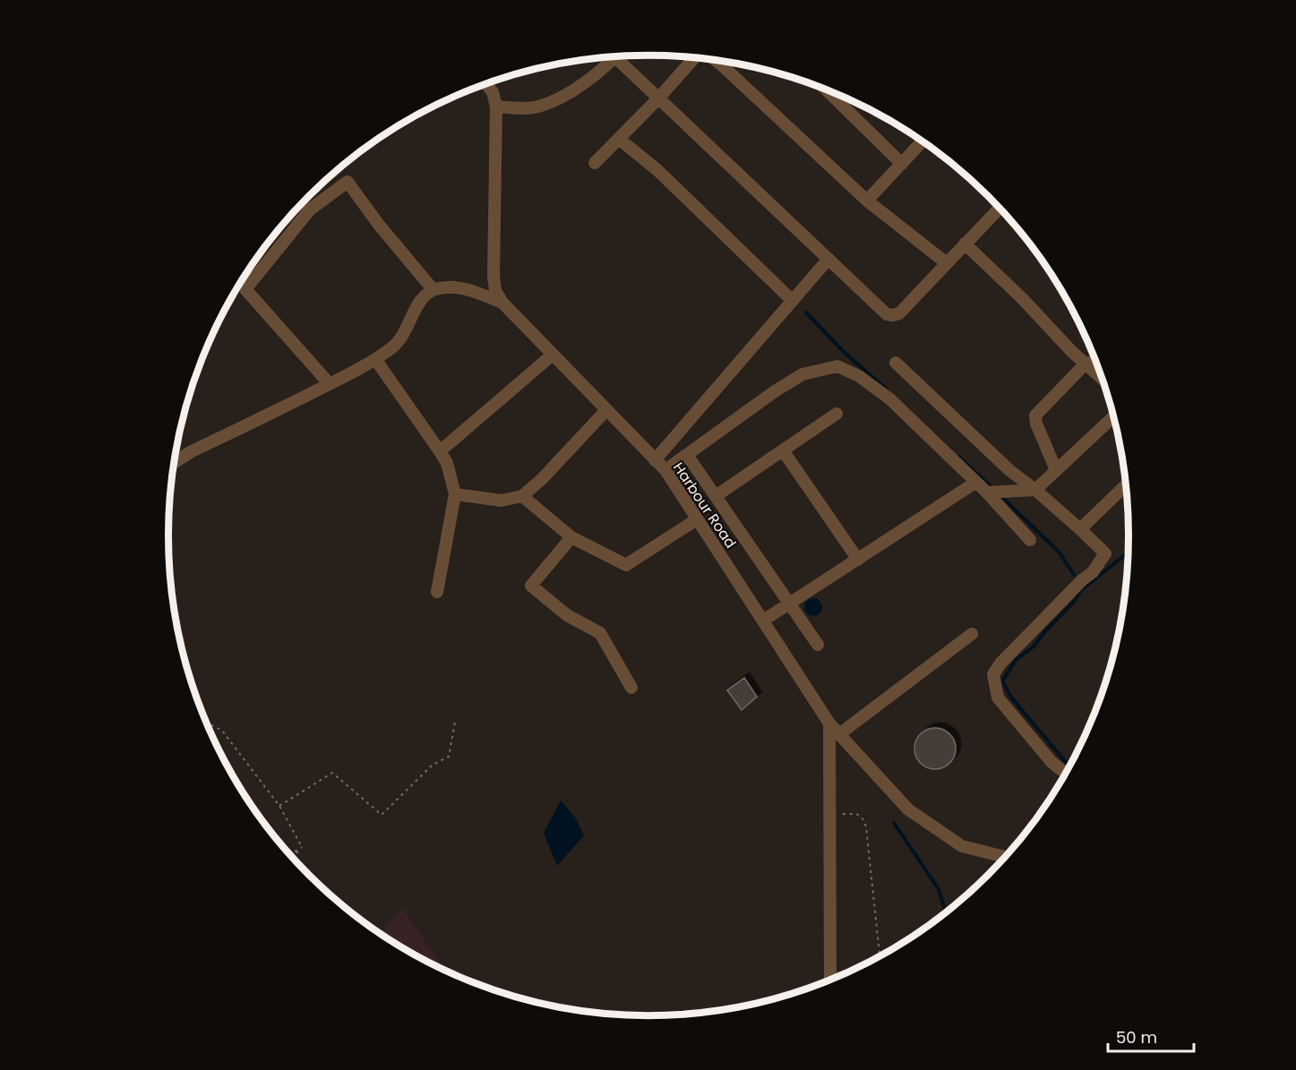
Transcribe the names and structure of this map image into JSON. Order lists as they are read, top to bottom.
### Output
{
  "streets": {
    "street": ["Harbour Road"]
  },
  "scale_bar": "50 m"
}
